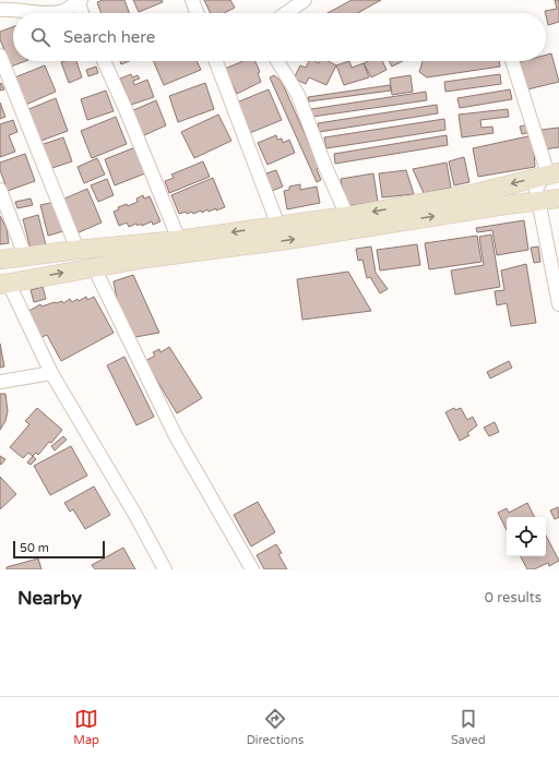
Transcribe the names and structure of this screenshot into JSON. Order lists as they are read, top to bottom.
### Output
{
  "scale_bar": "50 m",
  "page": {
    "search": "Search here",
    "scale": "50 m",
    "heading": ["Nearby", "0 results"],
    "nav": ["Map", "Directions", "Saved"]
  }
}
